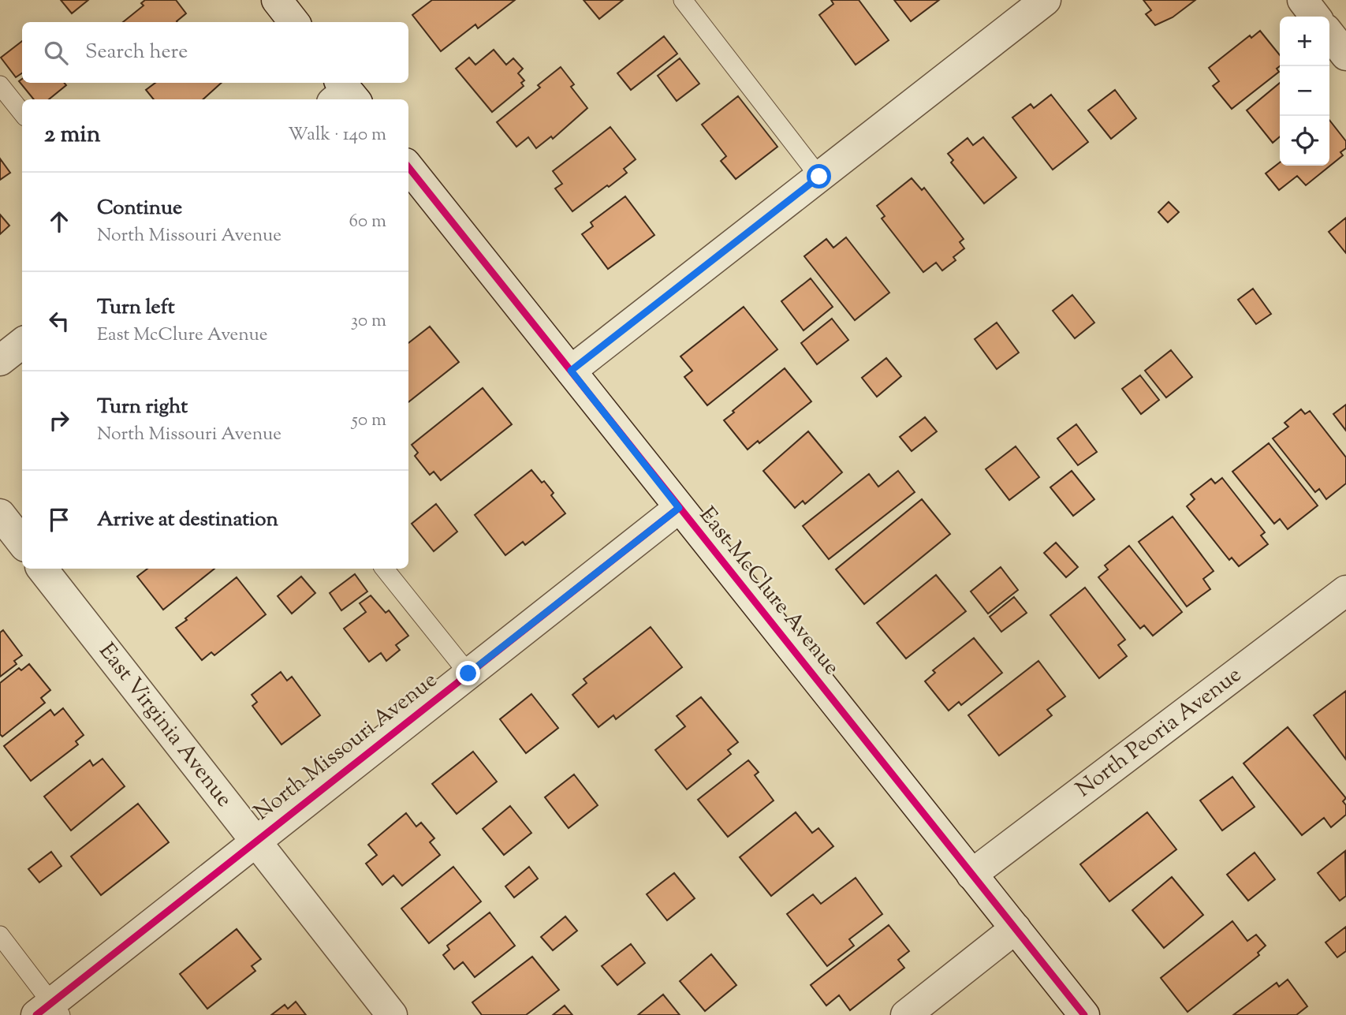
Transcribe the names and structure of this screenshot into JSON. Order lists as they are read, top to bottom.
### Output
{
  "streets": {
    "street": [
      "East McClure Avenue",
      "East Virginia Avenue",
      "North Peoria Avenue",
      "North Missouri Avenue"
    ]
  },
  "crossings": [
    ["East McClure Avenue", "North Peoria Avenue"],
    ["East McClure Avenue", "North Missouri Avenue"],
    ["East Virginia Avenue", "North Missouri Avenue"]
  ],
  "page": {
    "map_buttons": ["+", "−"],
    "search": "Search here",
    "heading": ["2 min", "Walk · 140 m"],
    "list": [
      ["Continue", "North Missouri Avenue", "60 m"],
      ["Turn left", "East McClure Avenue", "30 m"],
      ["Turn right", "North Missouri Avenue", "50 m"],
      "Arrive at destination"
    ]
  }
}
